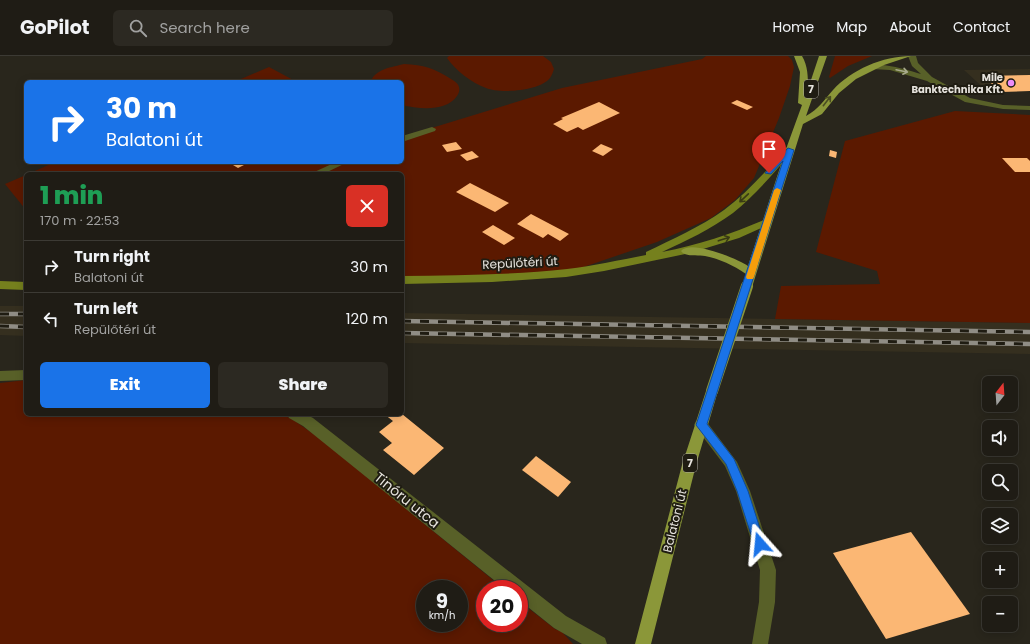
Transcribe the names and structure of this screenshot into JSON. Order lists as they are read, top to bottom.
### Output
{
  "streets": {
    "main road": ["7", "Balatoni út"],
    "street": ["Repülőtéri út", "Tinóru utca"]
  },
  "crossings": [
    ["Repülőtéri út", "Balatoni út"]
  ],
  "places": ["Mile Banktechnika Kft."],
  "north": "top",
  "page": {
    "header": "GoPilot",
    "search": "Search here",
    "nav": [
      "Home",
      "Map",
      "About",
      "Contact"
    ],
    "turn": ["30 m", "Balatoni út"],
    "heading": ["1 min", "170 m · 22:53"],
    "list": [
      {
        "name": "Turn right",
        "note": "Balatoni út",
        "value": "30 m"
      },
      {
        "name": "Turn left",
        "note": "Repülőtéri út",
        "value": "120 m"
      }
    ],
    "buttons": ["Exit", "Share"],
    "map_buttons": ["+", "−"],
    "speed": "9 km/h",
    "limit": "20"
  }
}
